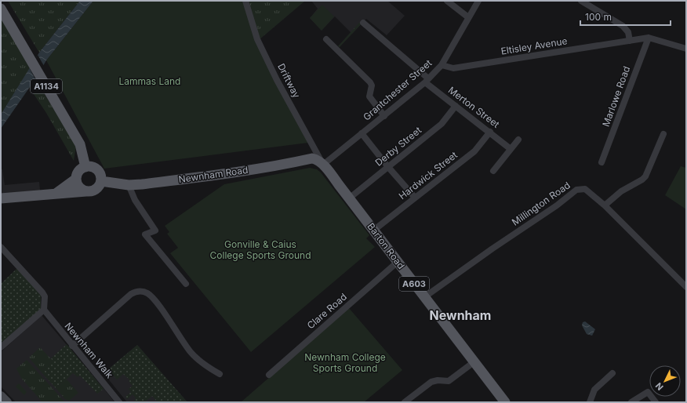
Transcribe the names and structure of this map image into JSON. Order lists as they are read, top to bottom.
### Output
{
  "streets": {
    "main road": [
      "A1134",
      "Newnham Road",
      "Barton Road",
      "A603"
    ],
    "street": [
      "Eltisley Avenue",
      "Driftway",
      "Grantchester Street",
      "Marlowe Road",
      "Merton Street",
      "Derby Street",
      "Hardwick Street",
      "Millington Road",
      "Clare Road",
      "Newnham Walk"
    ]
  },
  "crossings": [
    ["Eltisley Avenue", "Grantchester Street"],
    ["Eltisley Avenue", "Marlowe Road"],
    ["Driftway", "Grantchester Street"],
    ["Driftway", "Newnham Road"],
    ["Driftway", "Barton Road"],
    ["A1134", "Newnham Road"],
    ["Grantchester Street", "Merton Street"],
    ["Grantchester Street", "Newnham Road"],
    ["Grantchester Street", "Barton Road"],
    ["Merton Street", "Derby Street"],
    ["Merton Street", "Hardwick Street"],
    ["Derby Street", "Barton Road"],
    ["Newnham Road", "Barton Road"],
    ["Hardwick Street", "Barton Road"],
    ["Millington Road", "Barton Road"],
    ["Barton Road", "Clare Road"]
  ],
  "districts": ["Newnham"],
  "parks": ["Lammas Land", "Gonville & Caius College Sports Ground", "Newnham College Sports Ground"],
  "scale_bar": "100 m",
  "north": "bottom left"
}
